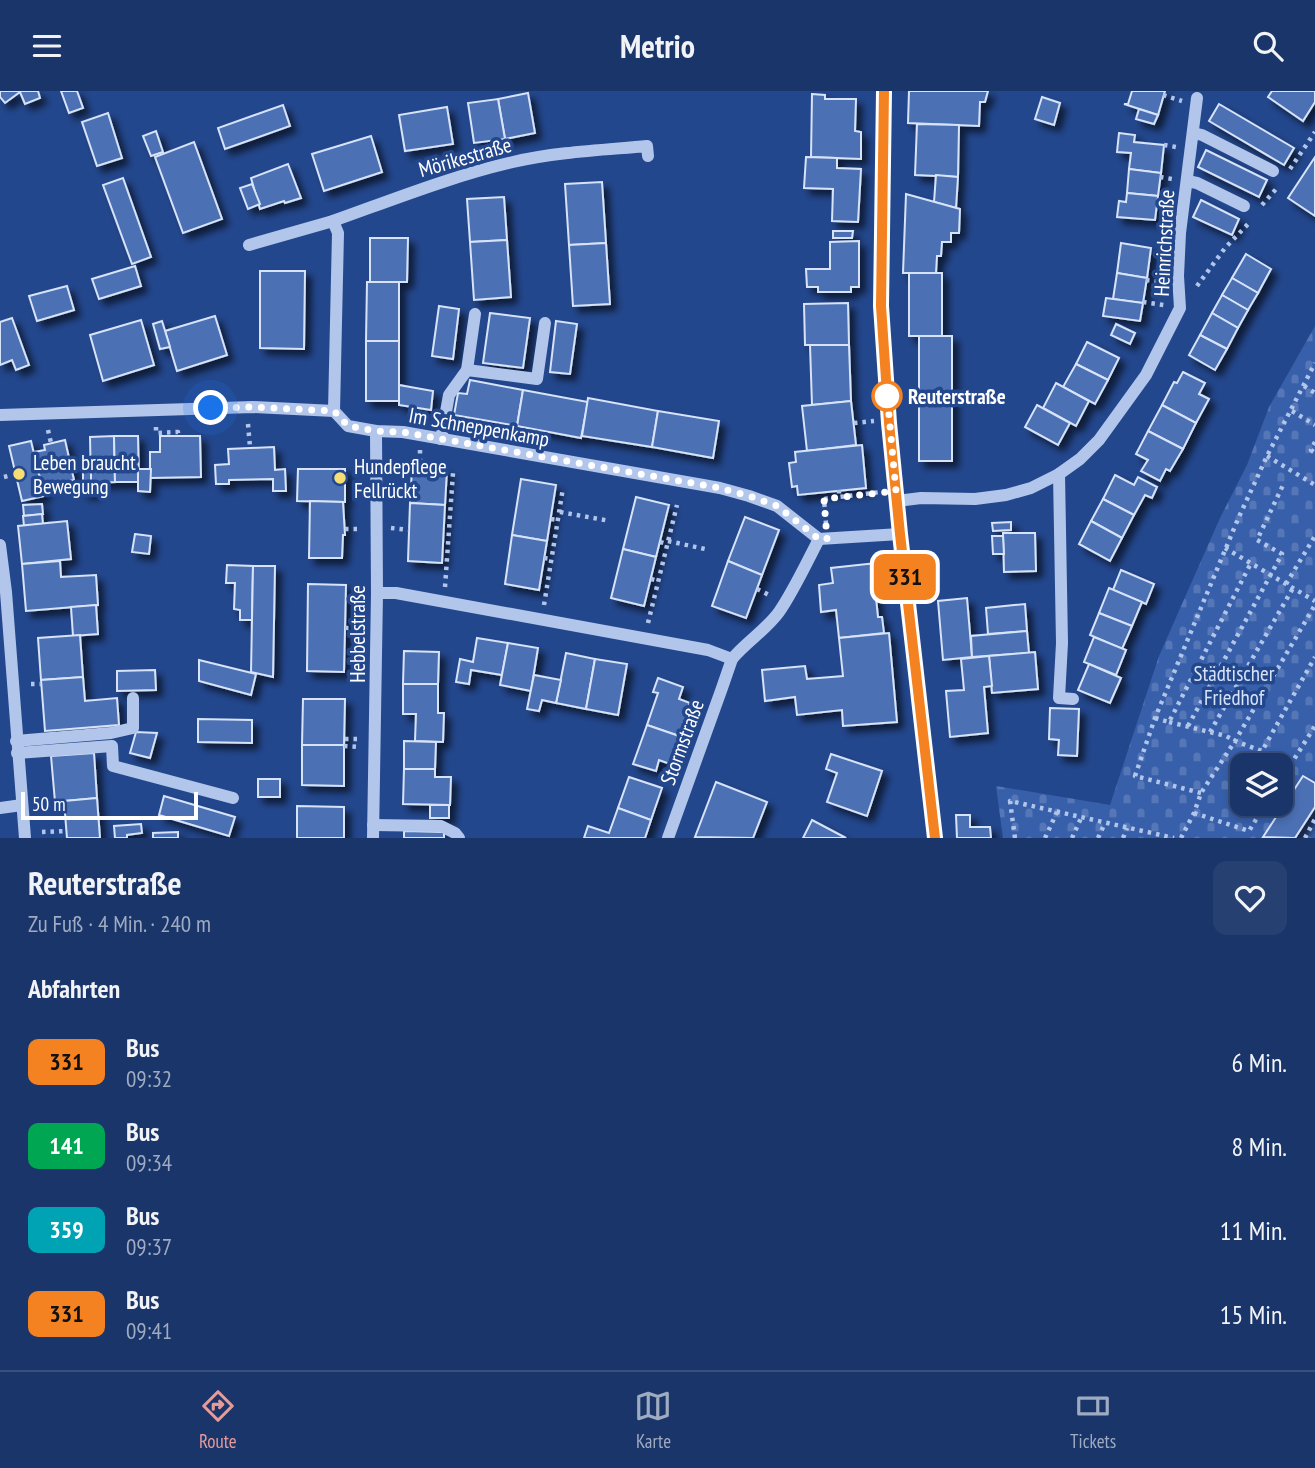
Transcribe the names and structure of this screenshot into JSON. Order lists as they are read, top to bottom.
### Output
{
  "streets": {
    "street": [
      "Mörikestraße",
      "Heinrichstraße",
      "Im Schneppenkamp",
      "Hebbelstraße",
      "Stormstraße"
    ]
  },
  "crossings": [
    ["Im Schneppenkamp", "Hebbelstraße"]
  ],
  "parks": ["Städtischer Friedhof"],
  "places": ["Reuterstraße", "Leben braucht Bewegung", "Hundepflege Fellrückt"],
  "lines": ["bus line 331"],
  "scale_bar": "50 m",
  "page": {
    "header": "Metrio",
    "on_map": "331",
    "scale": "50 m",
    "heading": [
      ["Reuterstraße", "Zu Fuß · 4 Min. · 240 m"],
      "Abfahrten"
    ],
    "list": [
      {
        "mark": "331",
        "name": "Bus",
        "note": "09:32",
        "value": "6 Min."
      },
      {
        "mark": "141",
        "name": "Bus",
        "note": "09:34",
        "value": "8 Min."
      },
      {
        "mark": "359",
        "name": "Bus",
        "note": "09:37",
        "value": "11 Min."
      },
      {
        "mark": "331",
        "name": "Bus",
        "note": "09:41",
        "value": "15 Min."
      }
    ],
    "tabs": ["Route", "Karte", "Tickets"]
  }
}
